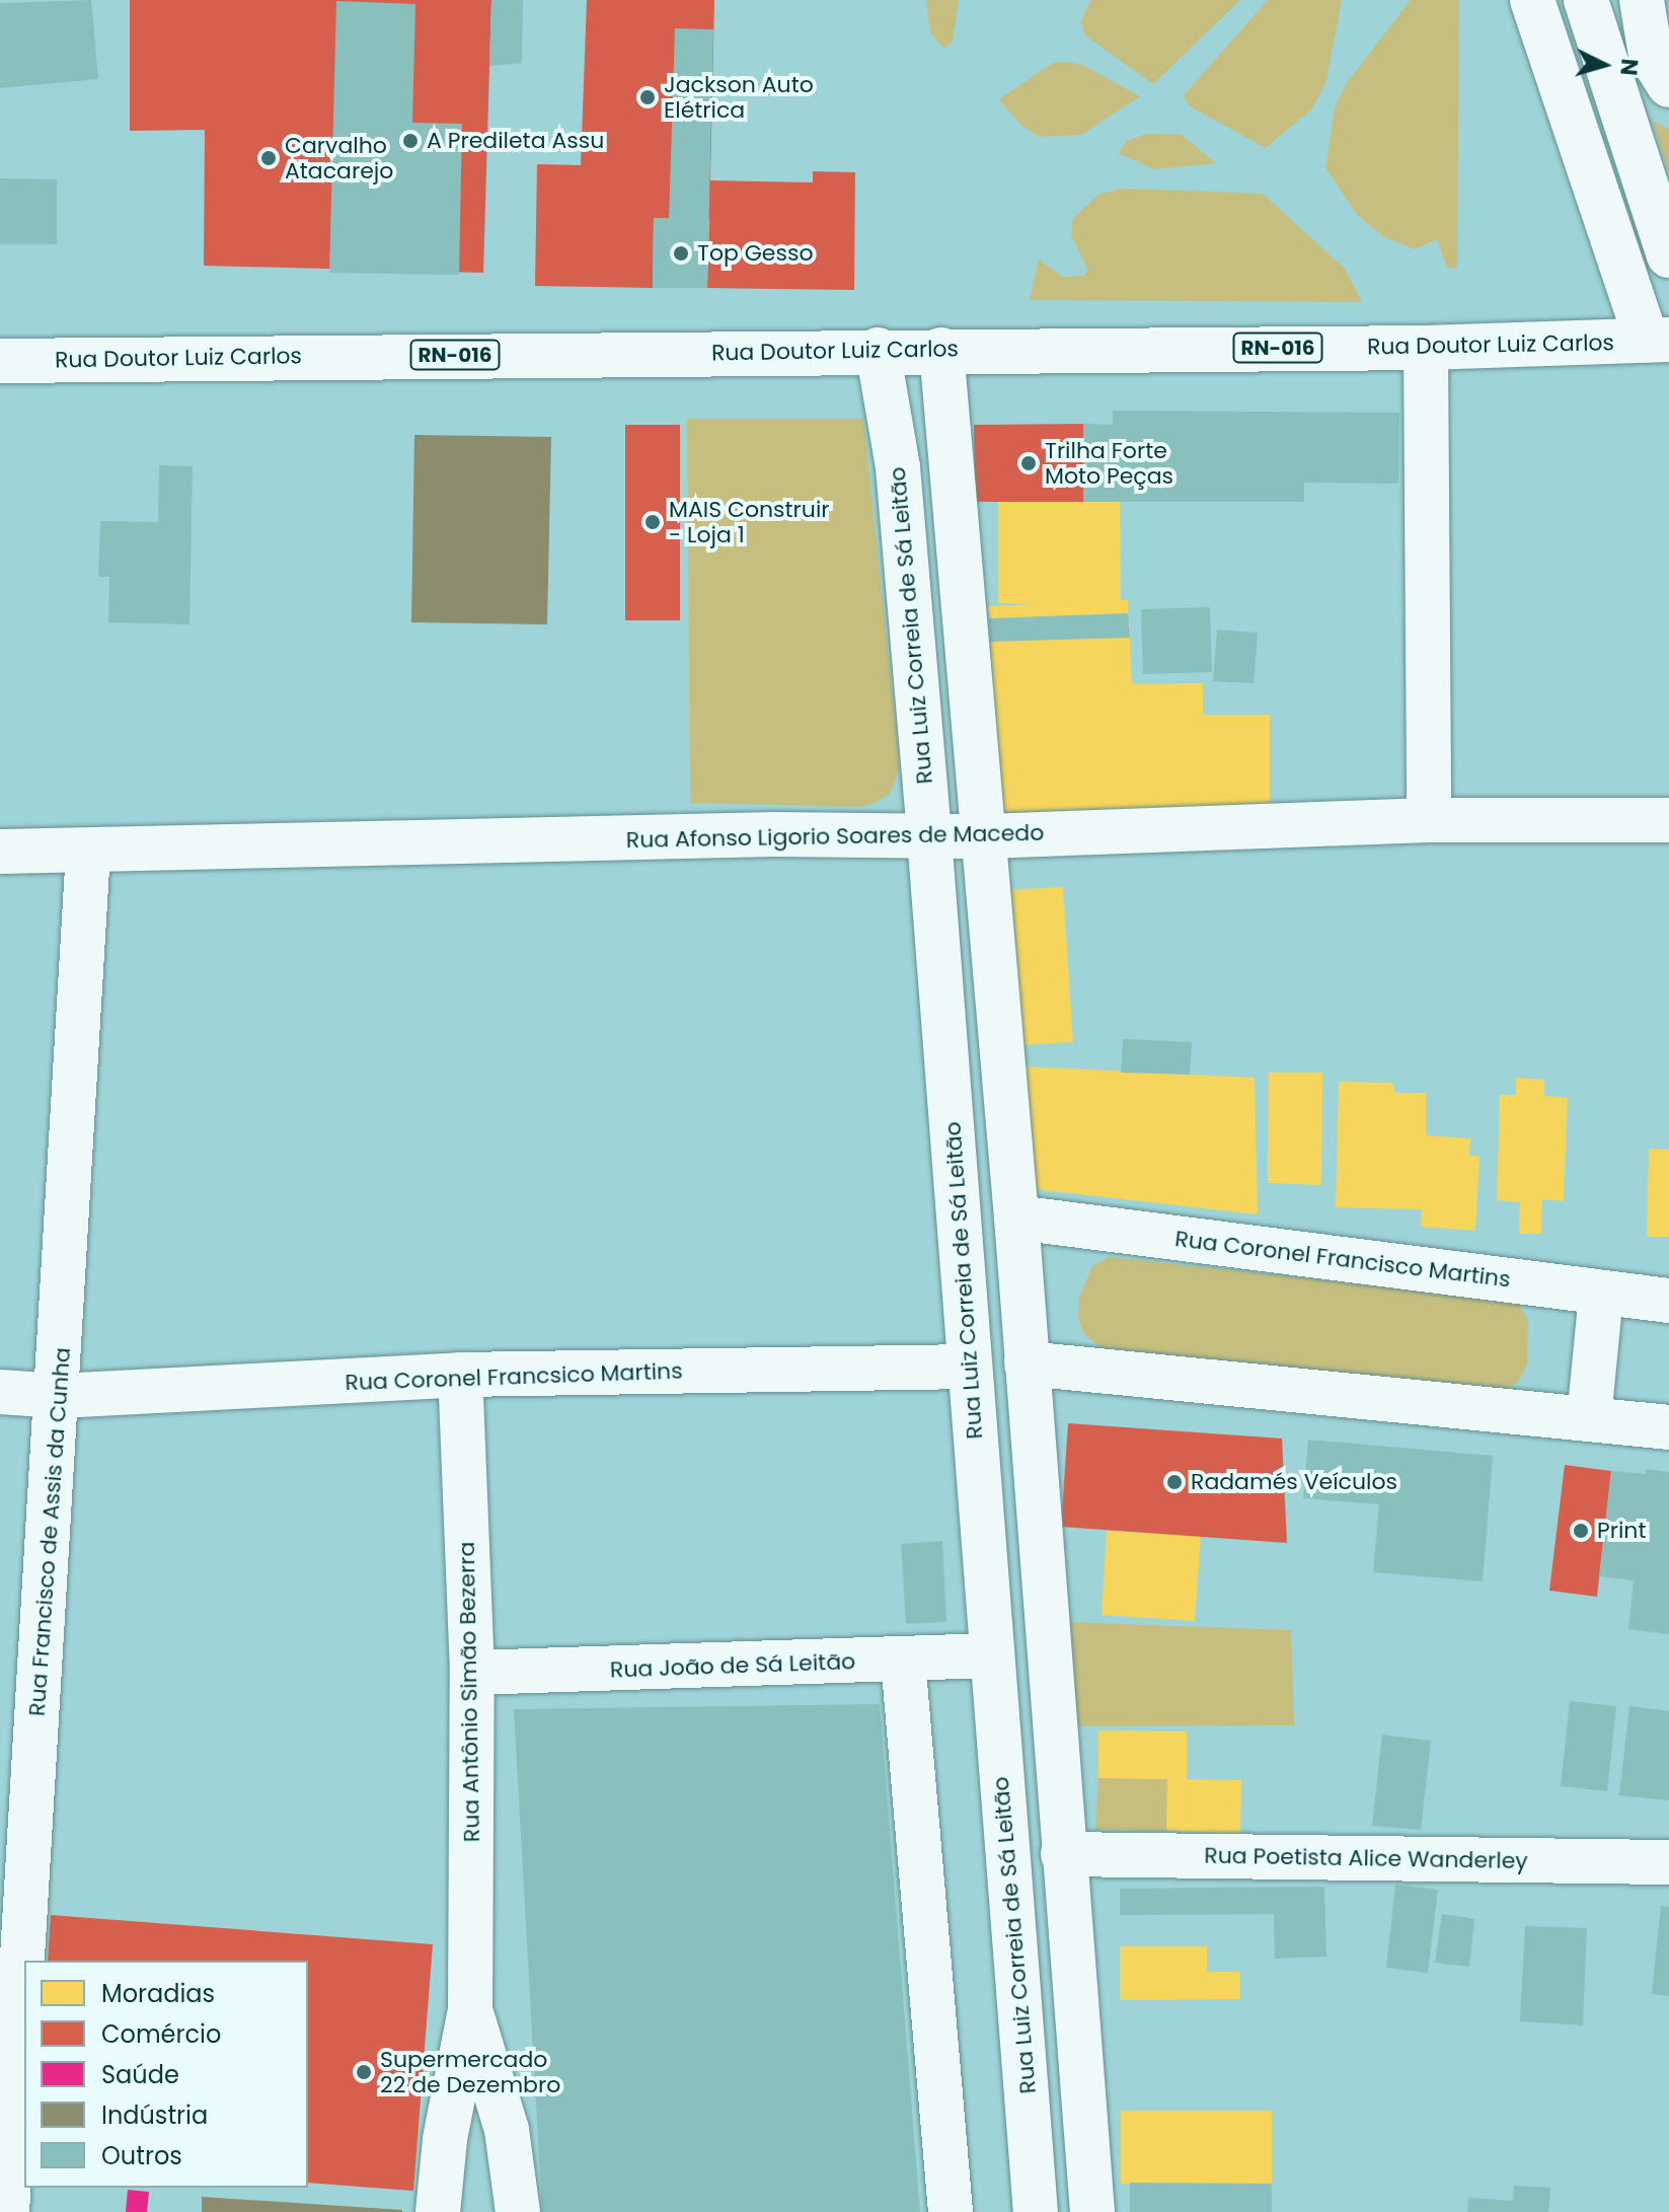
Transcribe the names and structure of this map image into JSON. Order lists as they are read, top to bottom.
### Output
{
  "streets": {
    "street": [
      "Rua Doutor Luiz Carlos",
      "RN-016",
      "Rua Luiz Correia de Sá Leitão",
      "Rua Afonso Ligorio Soares de Macedo",
      "Rua Coronel Francisco Martins",
      "Rua Coronel Francsico Martins",
      "Rua Francisco de Assis da Cunha",
      "Rua João de Sá Leitão",
      "Rua Antônio Simão Bezerra",
      "Rua Poetista Alice Wanderley"
    ]
  },
  "crossings": [
    ["Rua Doutor Luiz Carlos", "Rua Luiz Correia de Sá Leitão"],
    ["Rua Luiz Correia de Sá Leitão", "Rua Afonso Ligorio Soares de Macedo"],
    ["Rua Luiz Correia de Sá Leitão", "Rua Coronel Francsico Martins"],
    ["Rua Luiz Correia de Sá Leitão", "Rua João de Sá Leitão"],
    ["Rua Afonso Ligorio Soares de Macedo", "Rua Francisco de Assis da Cunha"],
    ["Rua Coronel Francsico Martins", "Rua Francisco de Assis da Cunha"],
    ["Rua Coronel Francsico Martins", "Rua Antônio Simão Bezerra"],
    ["Rua João de Sá Leitão", "Rua Antônio Simão Bezerra"]
  ],
  "places": [
    "Jackson Auto Elétrica",
    "A Predileta Assu",
    "Carvalho Atacarejo",
    "Top Gesso",
    "Trilha Forte Moto Peças",
    "MAIS Construir - Loja 1",
    "Radamés Veículos",
    "Print",
    "Supermercado 22 de Dezembro"
  ],
  "legend": [
    "Moradias",
    "Comércio",
    "Saúde",
    "Indústria",
    "Outros"
  ],
  "north": "right"
}
